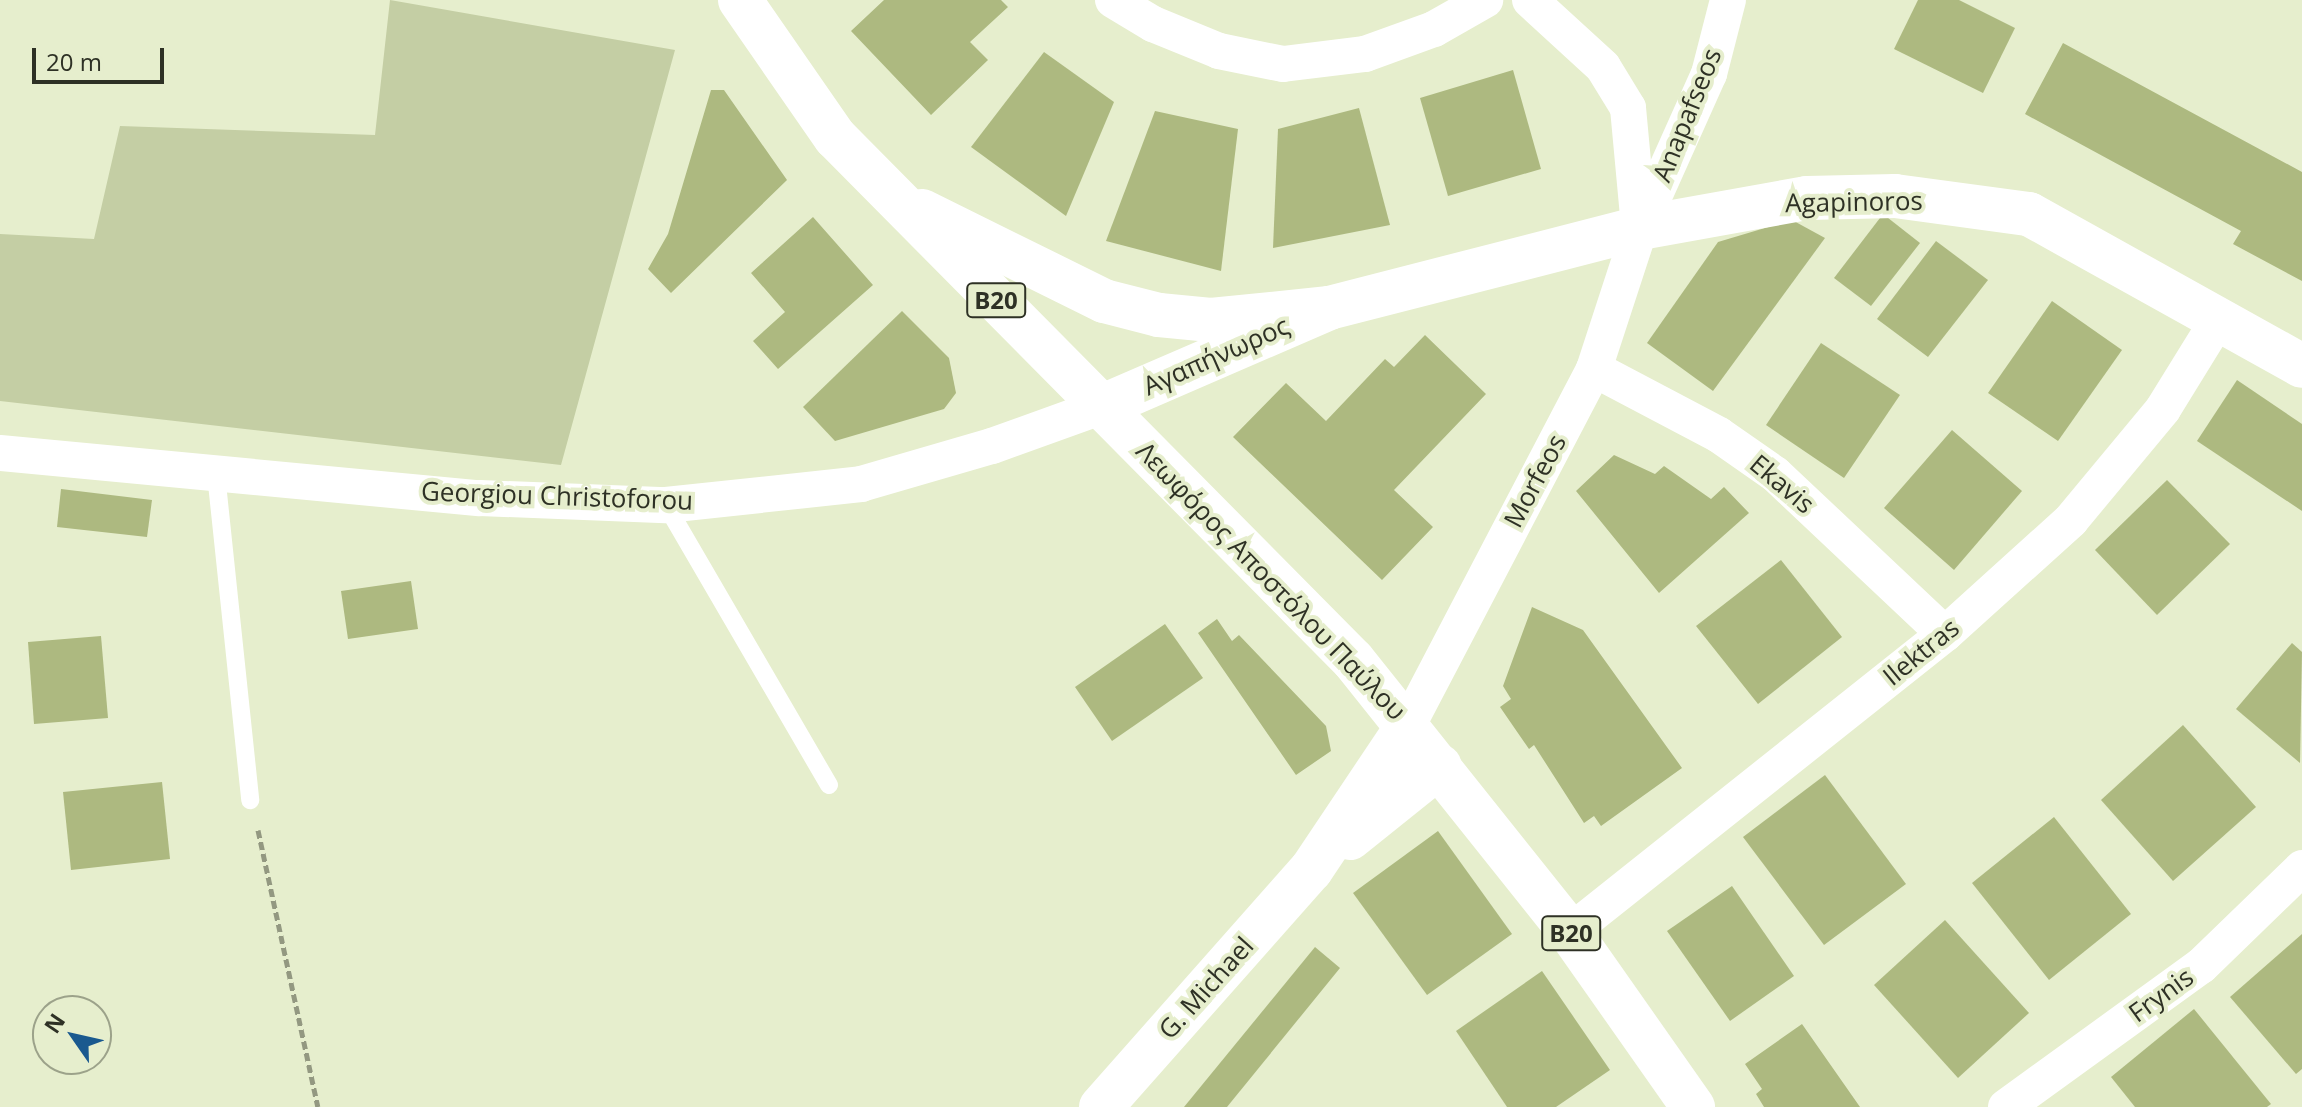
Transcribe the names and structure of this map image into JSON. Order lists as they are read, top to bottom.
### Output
{
  "streets": {
    "main road": [
      "Agapinoros",
      "B20",
      "Αγαπήνωρος",
      "Λεωφόρος Αποστόλου Παύλου",
      "G. Michael"
    ],
    "street": [
      "Anapafseos",
      "Morfeos",
      "Ekavis",
      "Georgiou Christoforou",
      "Ilektras",
      "Frynis"
    ]
  },
  "crossings": [
    ["Anapafseos", "Agapinoros"],
    ["Anapafseos", "Morfeos"],
    ["Agapinoros", "Αγαπήνωρος"],
    ["Agapinoros", "Morfeos"],
    ["Agapinoros", "Ilektras"],
    ["B20", "Αγαπήνωρος"],
    ["B20", "Georgiou Christoforou"],
    ["B20", "Λεωφόρος Αποστόλου Παύλου"],
    ["Αγαπήνωρος", "Georgiou Christoforou"],
    ["Αγαπήνωρος", "Λεωφόρος Αποστόλου Παύλου"],
    ["Morfeos", "Ekavis"],
    ["Morfeos", "Λεωφόρος Αποστόλου Παύλου"],
    ["Morfeos", "G. Michael"],
    ["Ekavis", "Ilektras"],
    ["Georgiou Christoforou", "Λεωφόρος Αποστόλου Παύλου"],
    ["Λεωφόρος Αποστόλου Παύλου", "Ilektras"],
    ["Λεωφόρος Αποστόλου Παύλου", "G. Michael"]
  ],
  "scale_bar": "20 m",
  "north": "top left"
}
